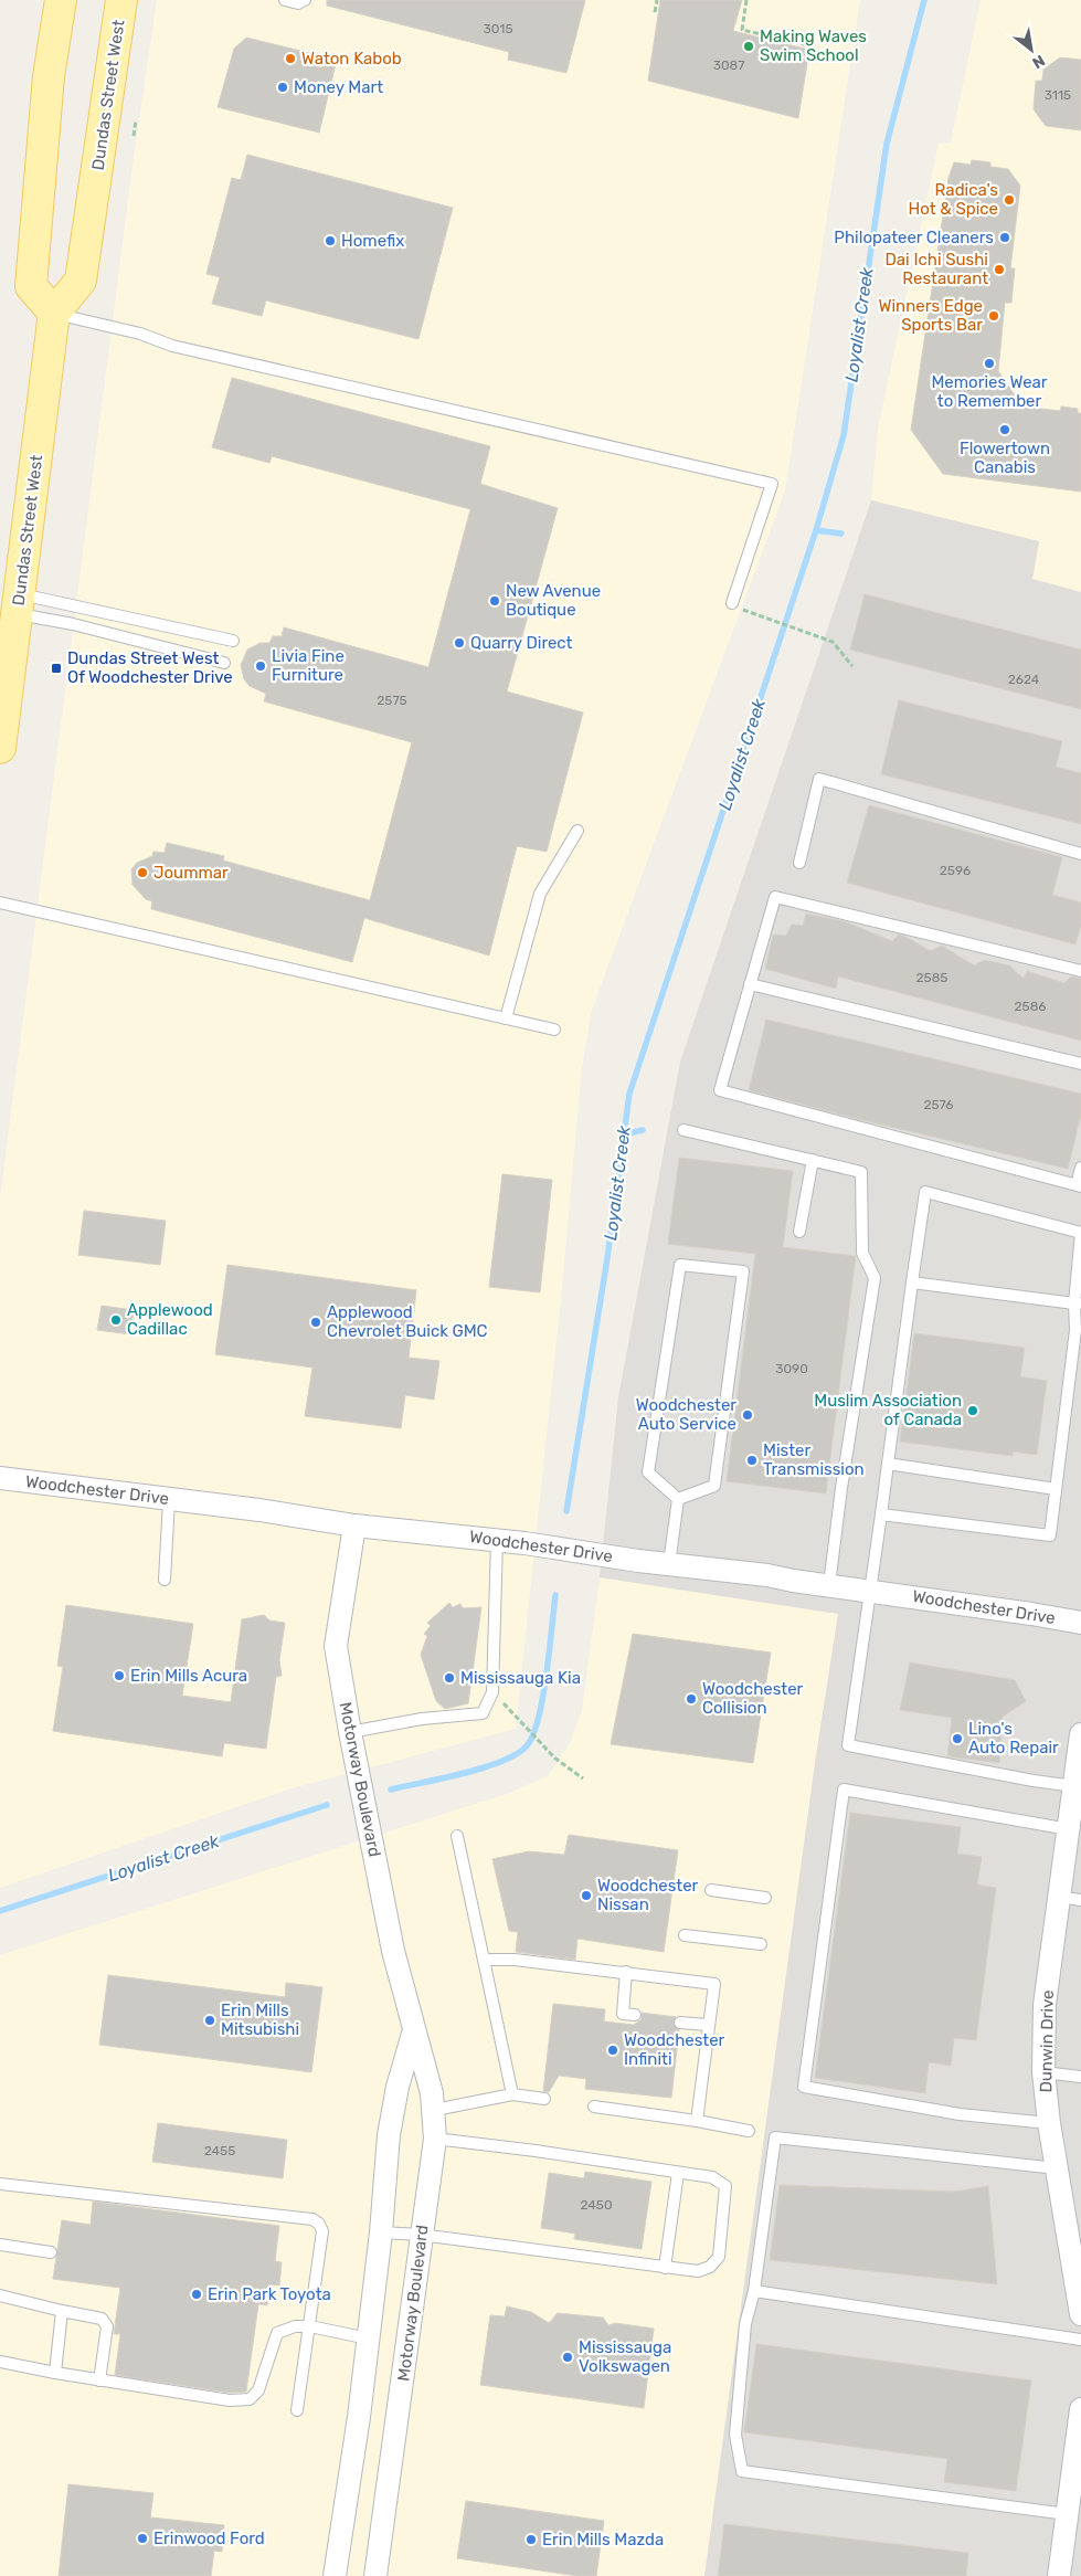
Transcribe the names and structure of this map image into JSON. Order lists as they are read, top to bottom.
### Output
{
  "streets": {
    "main road": ["Dundas Street West"],
    "street": ["Woodchester Drive", "Motorway Boulevard", "Dunwin Drive"]
  },
  "crossings": [
    ["Woodchester Drive", "Motorway Boulevard"]
  ],
  "water": ["Loyalist Creek"],
  "places": {
    "other": [
      "Making Waves Swim School",
      "Waton Kabob",
      "Money Mart",
      "Radica's Hot & Spice",
      "Philopateer Cleaners",
      "Homefix",
      "Dai Ichi Sushi Restaurant",
      "Winners Edge Sports Bar",
      "Memories Wear to Remember",
      "Flowertown Canabis",
      "New Avenue Boutique",
      "Quarry Direct",
      "Livia Fine Furniture",
      "Joummar",
      "Applewood Cadillac",
      "Applewood Chevrolet Buick GMC",
      "Muslim Association of Canada",
      "Woodchester Auto Service",
      "Mister Transmission",
      "Erin Mills Acura",
      "Mississauga Kia",
      "Woodchester Collision",
      "Lino's Auto Repair",
      "Woodchester Nissan",
      "Erin Mills Mitsubishi",
      "Woodchester Infiniti",
      "Erin Park Toyota",
      "Mississauga Volkswagen",
      "Erinwood Ford",
      "Erin Mills Mazda"
    ],
    "transit": ["Dundas Street West Of Woodchester Drive"]
  },
  "house_numbers": [
    "3015",
    "3087",
    "3115",
    "2624",
    "2575",
    "2596",
    "2585",
    "2586",
    "2576",
    "3090",
    "2455",
    "2450"
  ],
  "north": "bottom right"
}
